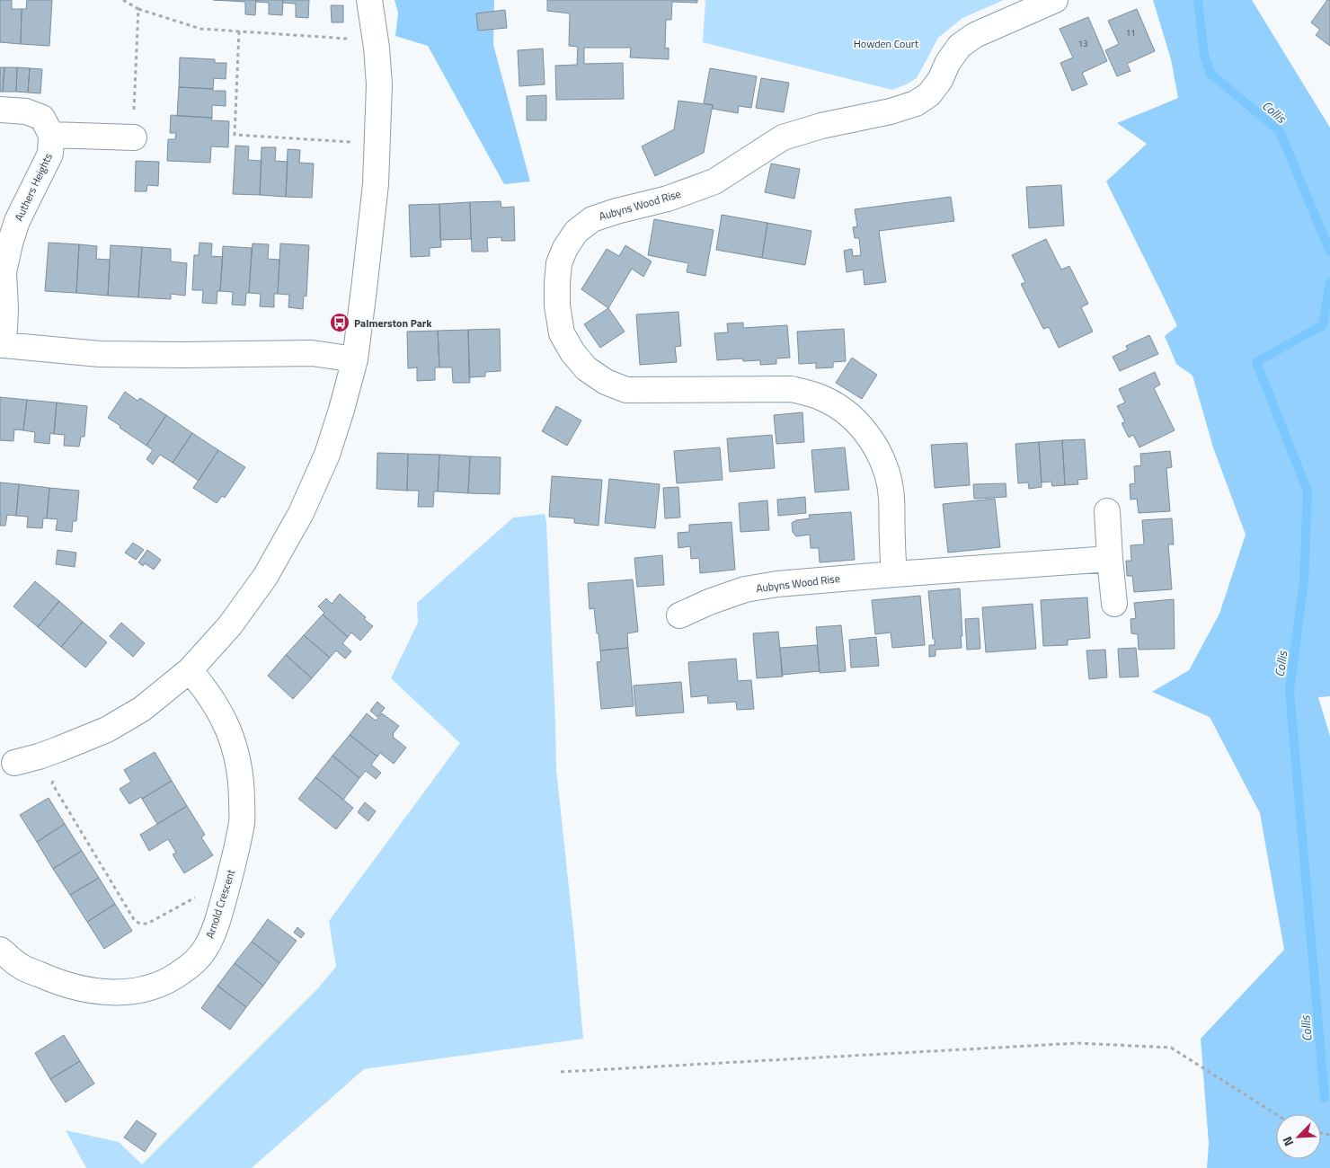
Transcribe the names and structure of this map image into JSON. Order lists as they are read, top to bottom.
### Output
{
  "streets": {
    "street": ["Authers Heights", "Aubyns Wood Rise", "Arnold Crescent"]
  },
  "water": ["Collis"],
  "parks": ["Howden Court"],
  "places": {
    "bus stop": ["Palmerston Park"]
  },
  "house_numbers": ["11", "13"],
  "north": "bottom left"
}
